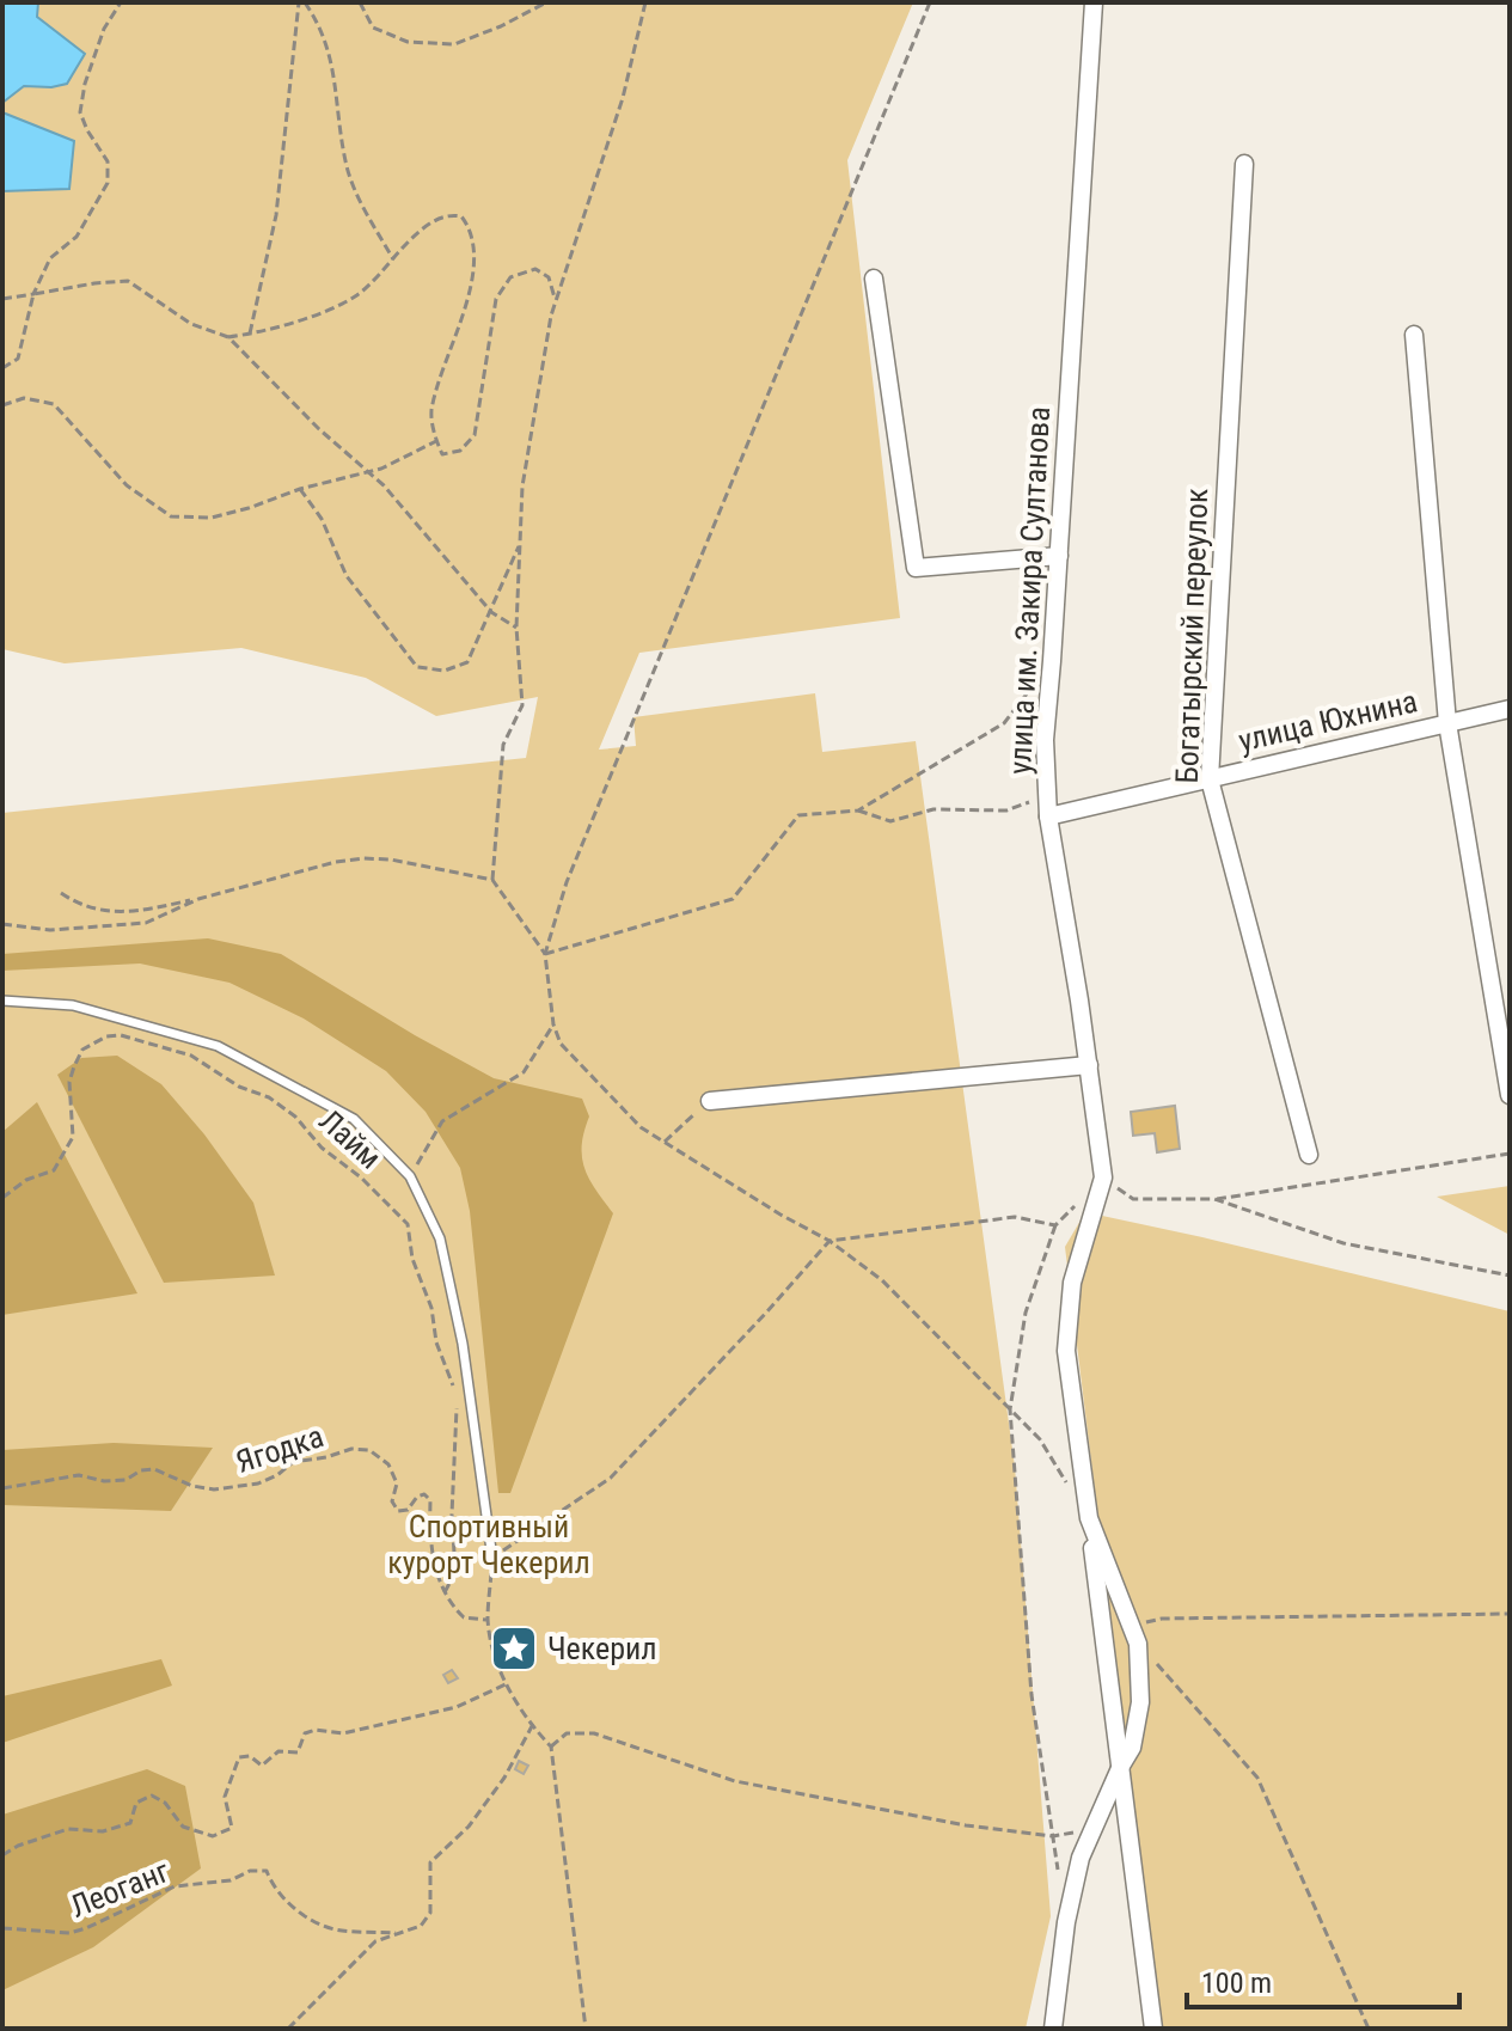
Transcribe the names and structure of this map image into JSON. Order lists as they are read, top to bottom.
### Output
{
  "streets": {
    "street": ["улица им. Закира Султанова", "Богатырский переулок", "улица Юхнина"],
    "path": ["Лайм", "Ягодка", "Леоганг"]
  },
  "crossings": [
    ["улица им. Закира Султанова", "улица Юхнина"],
    ["Богатырский переулок", "улица Юхнина"],
    ["Лайм", "Ягодка"]
  ],
  "parks": ["Спортивный курорт Чекерил"],
  "places": {
    "place": ["Чекерил"]
  },
  "scale_bar": "100 m"
}
